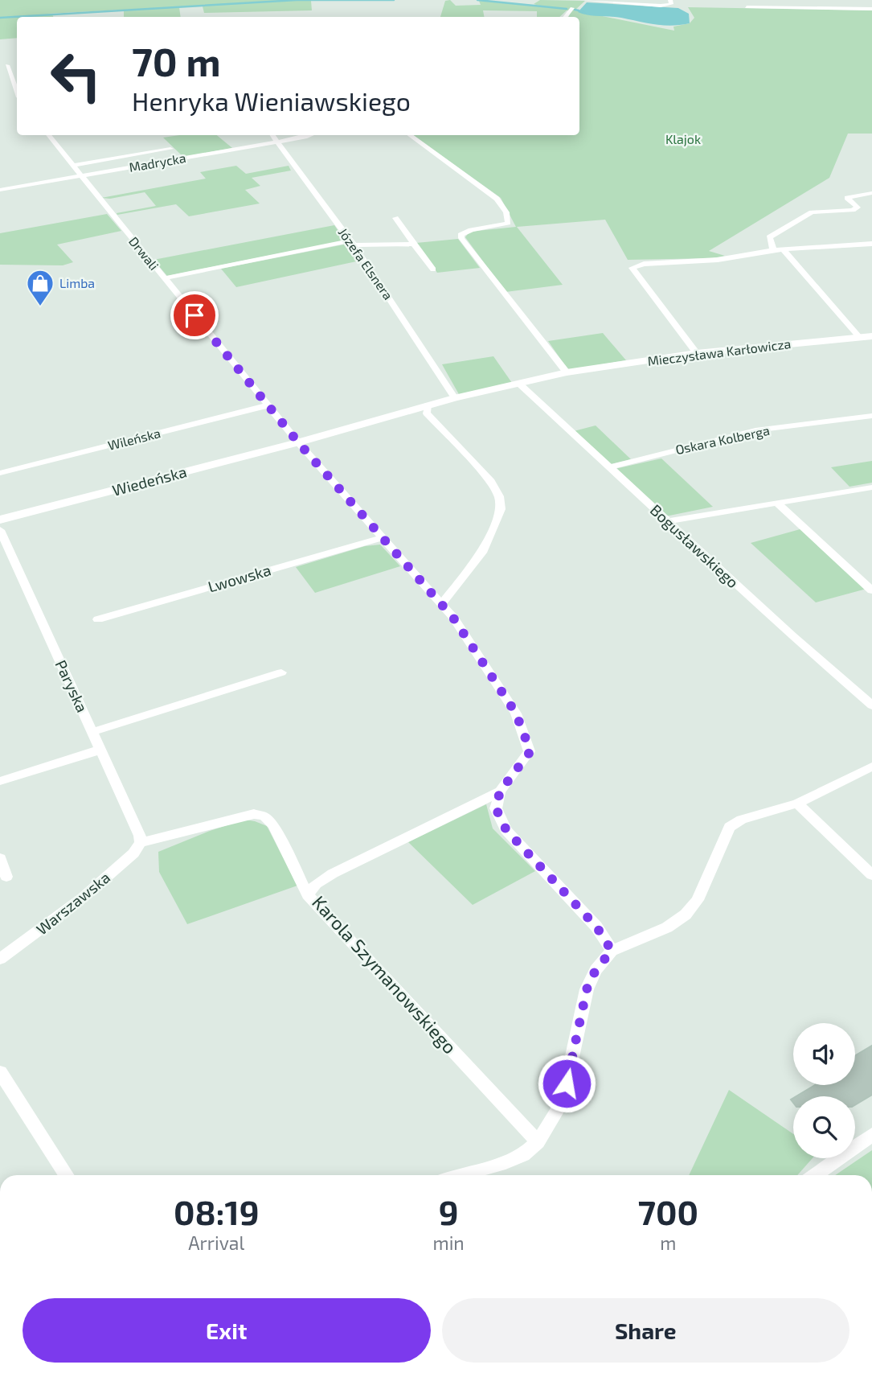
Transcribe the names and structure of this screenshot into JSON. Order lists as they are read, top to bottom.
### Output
{
  "streets": {
    "street": [
      "Madrycka",
      "Drwali",
      "Józefa Elsnera",
      "Mieczysława Karłowicza",
      "Wileńska",
      "Oskara Kolberga",
      "Wiedeńska",
      "Bogusławskiego",
      "Lwowska",
      "Paryska",
      "Warszawska",
      "Karola Szymanowskiego"
    ]
  },
  "crossings": [
    ["Madrycka", "Drwali"],
    ["Madrycka", "Józefa Elsnera"],
    ["Drwali", "Wileńska"],
    ["Drwali", "Wiedeńska"],
    ["Drwali", "Lwowska"],
    ["Drwali", "Karola Szymanowskiego"],
    ["Józefa Elsnera", "Mieczysława Karłowicza"],
    ["Mieczysława Karłowicza", "Wiedeńska"],
    ["Mieczysława Karłowicza", "Bogusławskiego"],
    ["Oskara Kolberga", "Bogusławskiego"],
    ["Paryska", "Warszawska"]
  ],
  "parks": ["Klajok"],
  "places": {
    "shop": ["Limba"]
  },
  "page": {
    "turn": ["70 m", "Henryka Wieniawskiego"],
    "eta": [
      "08:19",
      "Arrival",
      "9",
      "min",
      "700",
      "m"
    ],
    "buttons": ["Exit", "Share"]
  }
}
